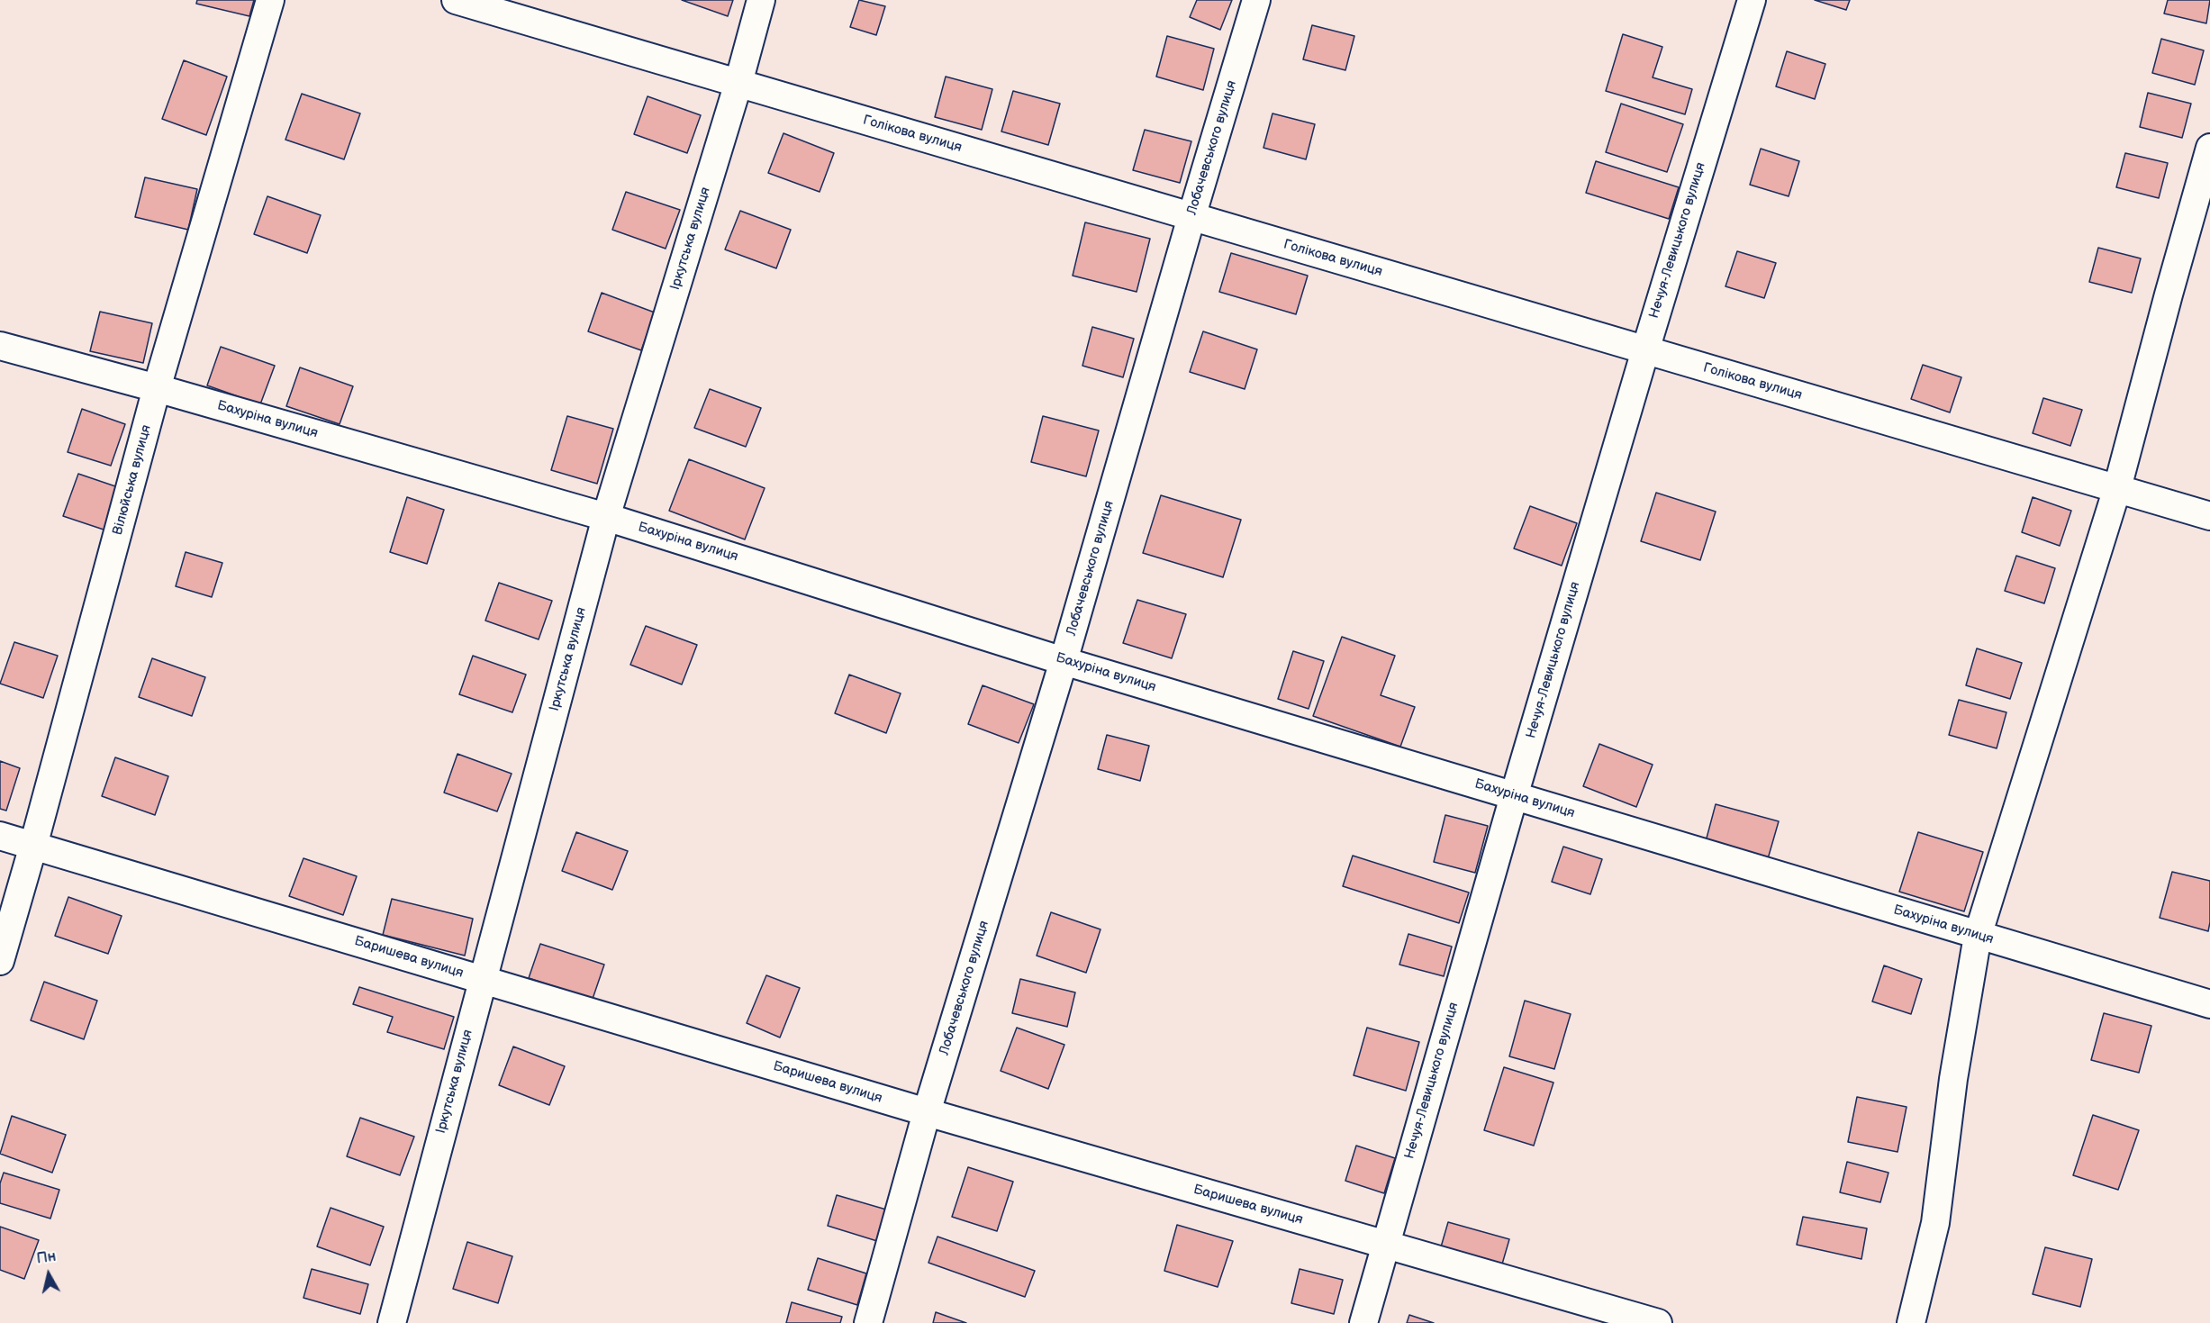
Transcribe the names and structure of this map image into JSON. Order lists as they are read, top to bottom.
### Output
{
  "streets": {
    "street": [
      "Голікова вулиця",
      "Лобачевського вулиця",
      "Іркутська вулиця",
      "Нечуя-Левицького вулиця",
      "Бахуріна вулиця",
      "Вілюйська вулиця",
      "Баришева вулиця"
    ]
  },
  "crossings": [
    ["Голікова вулиця", "Лобачевського вулиця"],
    ["Голікова вулиця", "Іркутська вулиця"],
    ["Голікова вулиця", "Нечуя-Левицького вулиця"],
    ["Лобачевського вулиця", "Бахуріна вулиця"],
    ["Лобачевського вулиця", "Баришева вулиця"],
    ["Іркутська вулиця", "Бахуріна вулиця"],
    ["Іркутська вулиця", "Баришева вулиця"],
    ["Нечуя-Левицького вулиця", "Бахуріна вулиця"],
    ["Нечуя-Левицького вулиця", "Баришева вулиця"],
    ["Бахуріна вулиця", "Вілюйська вулиця"],
    ["Вілюйська вулиця", "Баришева вулиця"]
  ],
  "north": "top"
}
